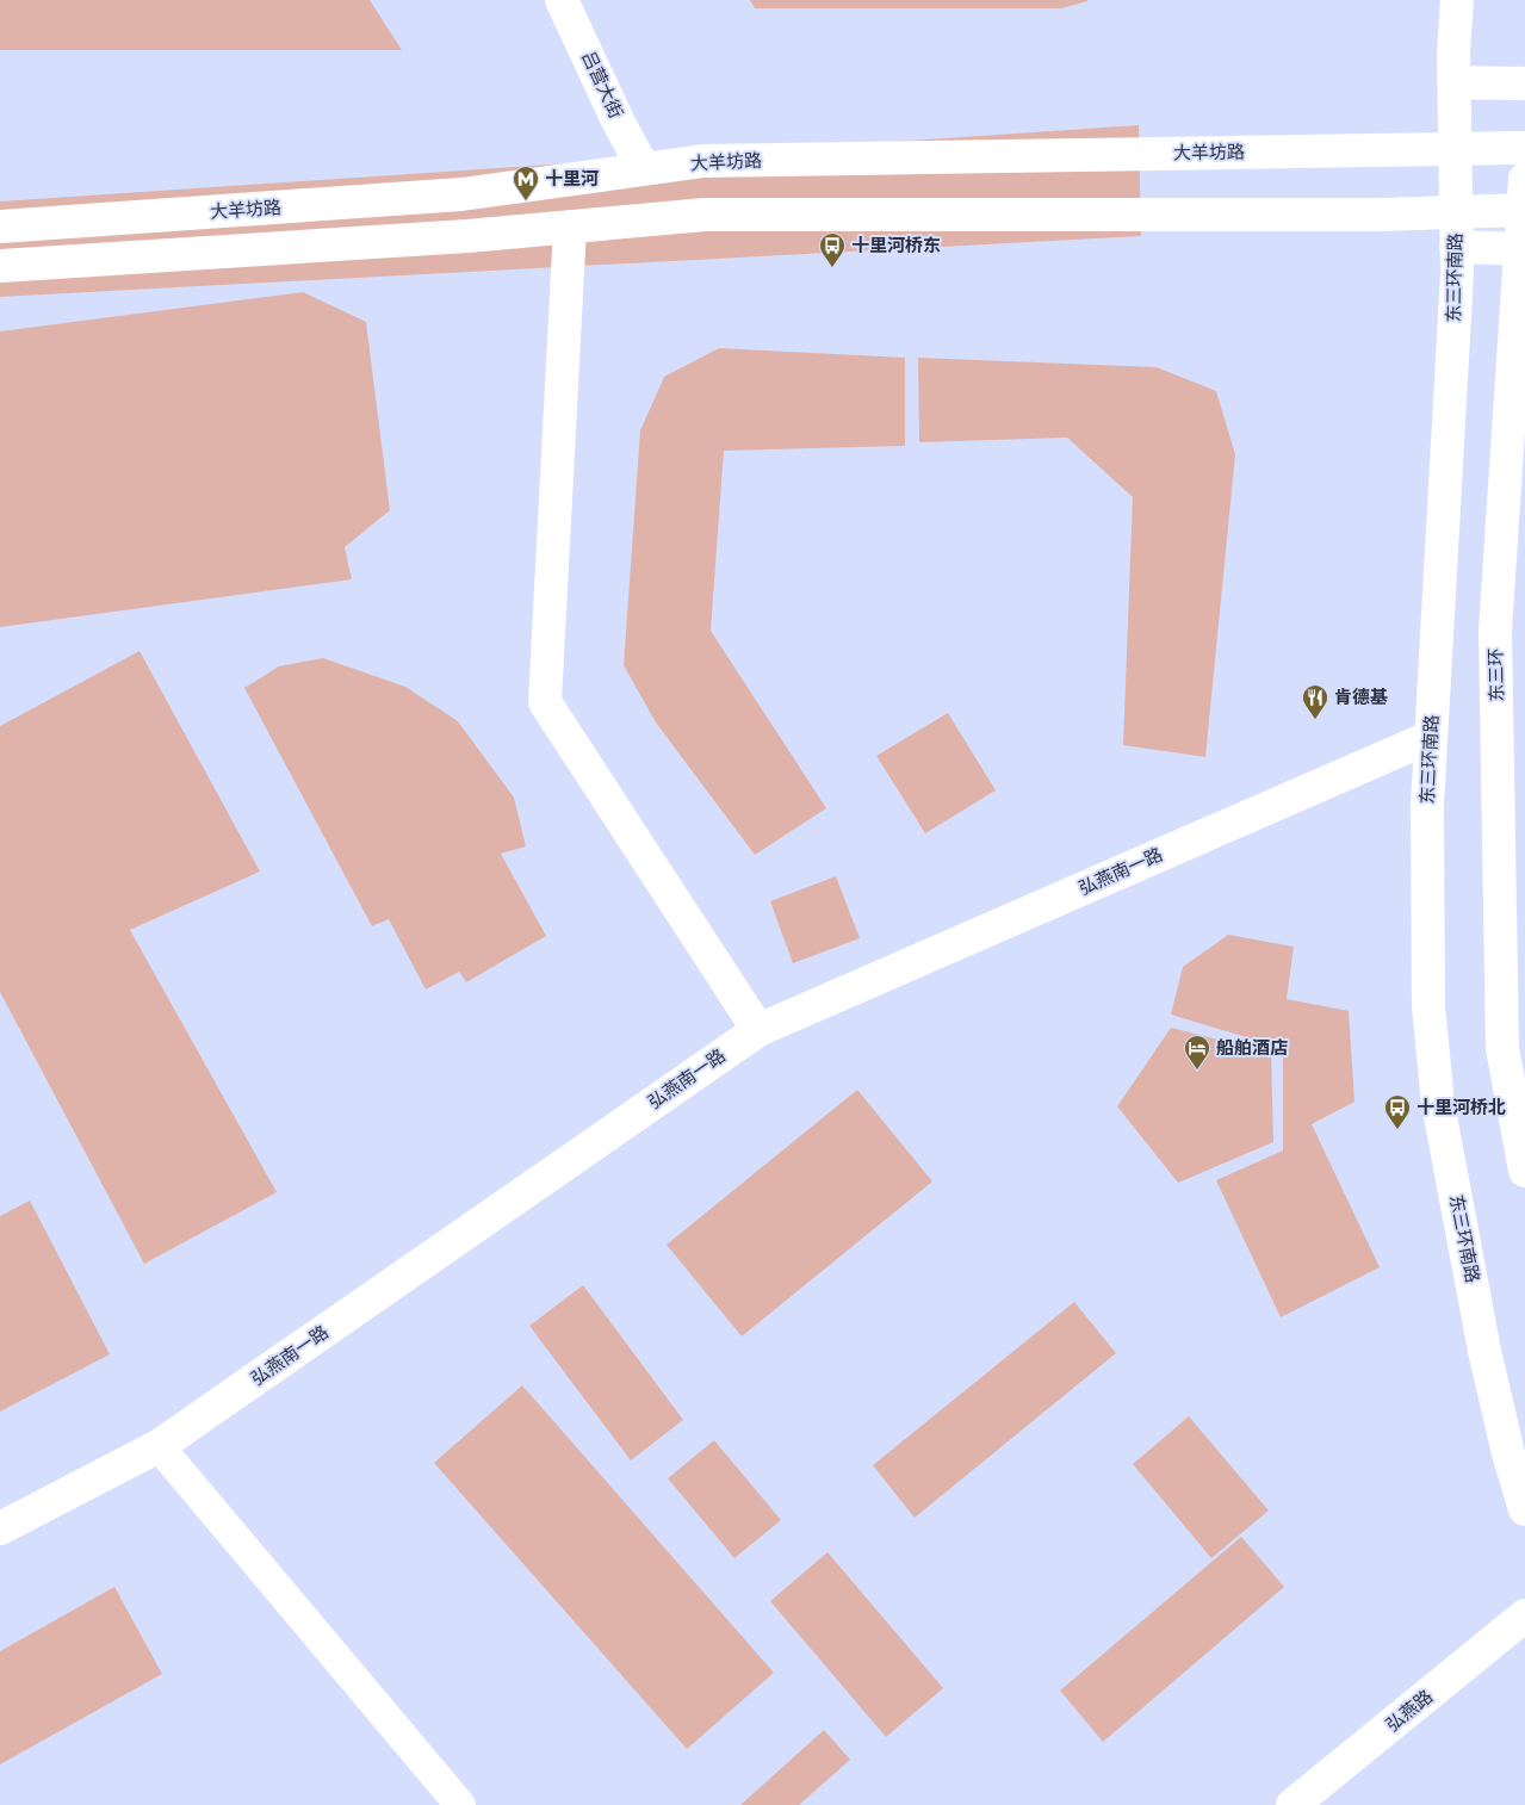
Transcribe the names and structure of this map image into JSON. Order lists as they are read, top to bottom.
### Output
{
  "streets": {
    "main road": [
      "吕营大街",
      "大羊坊路",
      "东三环南路",
      "东三环",
      "弘燕南一路",
      "弘燕路"
    ]
  },
  "crossings": [
    ["吕营大街", "大羊坊路"],
    ["大羊坊路", "东三环南路"],
    ["东三环南路", "弘燕南一路"]
  ],
  "places": {
    "metro station": ["十里河"],
    "bus stop": ["十里河桥东", "十里河桥北"],
    "restaurant": ["肯德基"],
    "hotel": ["船舶酒店"]
  }
}
